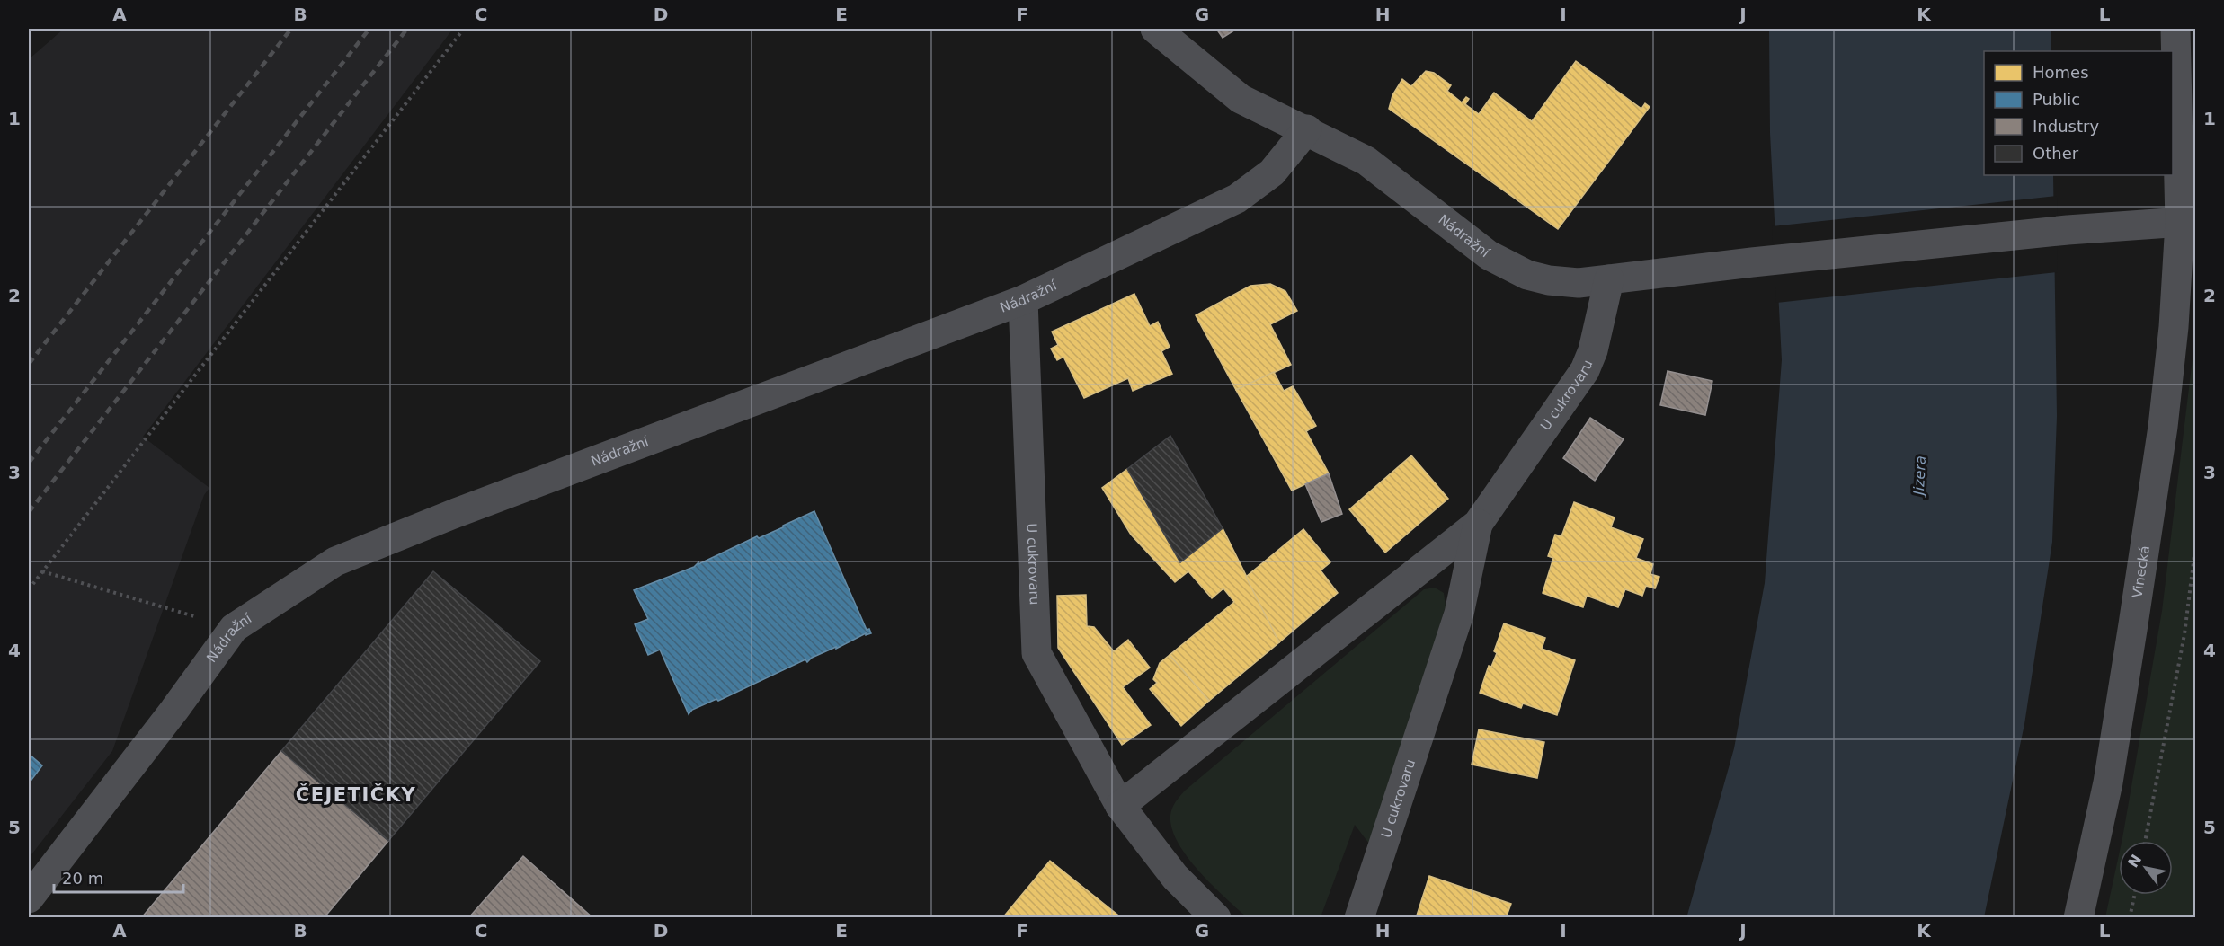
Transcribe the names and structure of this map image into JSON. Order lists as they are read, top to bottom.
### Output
{
  "streets": {
    "street": ["Nádražní", "U cukrovaru", "Vinecká"]
  },
  "crossings": [
    ["Nádražní", "U cukrovaru"],
    ["Nádražní", "Vinecká"]
  ],
  "districts": ["ČEJETIČKY"],
  "water": ["Jizera"],
  "legend": [
    "Homes",
    "Public",
    "Industry",
    "Other"
  ],
  "scale_bar": "20 m",
  "north": "top left",
  "grid": {
    "columns": [
      "A",
      "B",
      "C",
      "D",
      "E",
      "F",
      "G",
      "H",
      "I",
      "J",
      "K",
      "L"
    ],
    "rows": [
      "1",
      "2",
      "3",
      "4",
      "5"
    ]
  }
}
